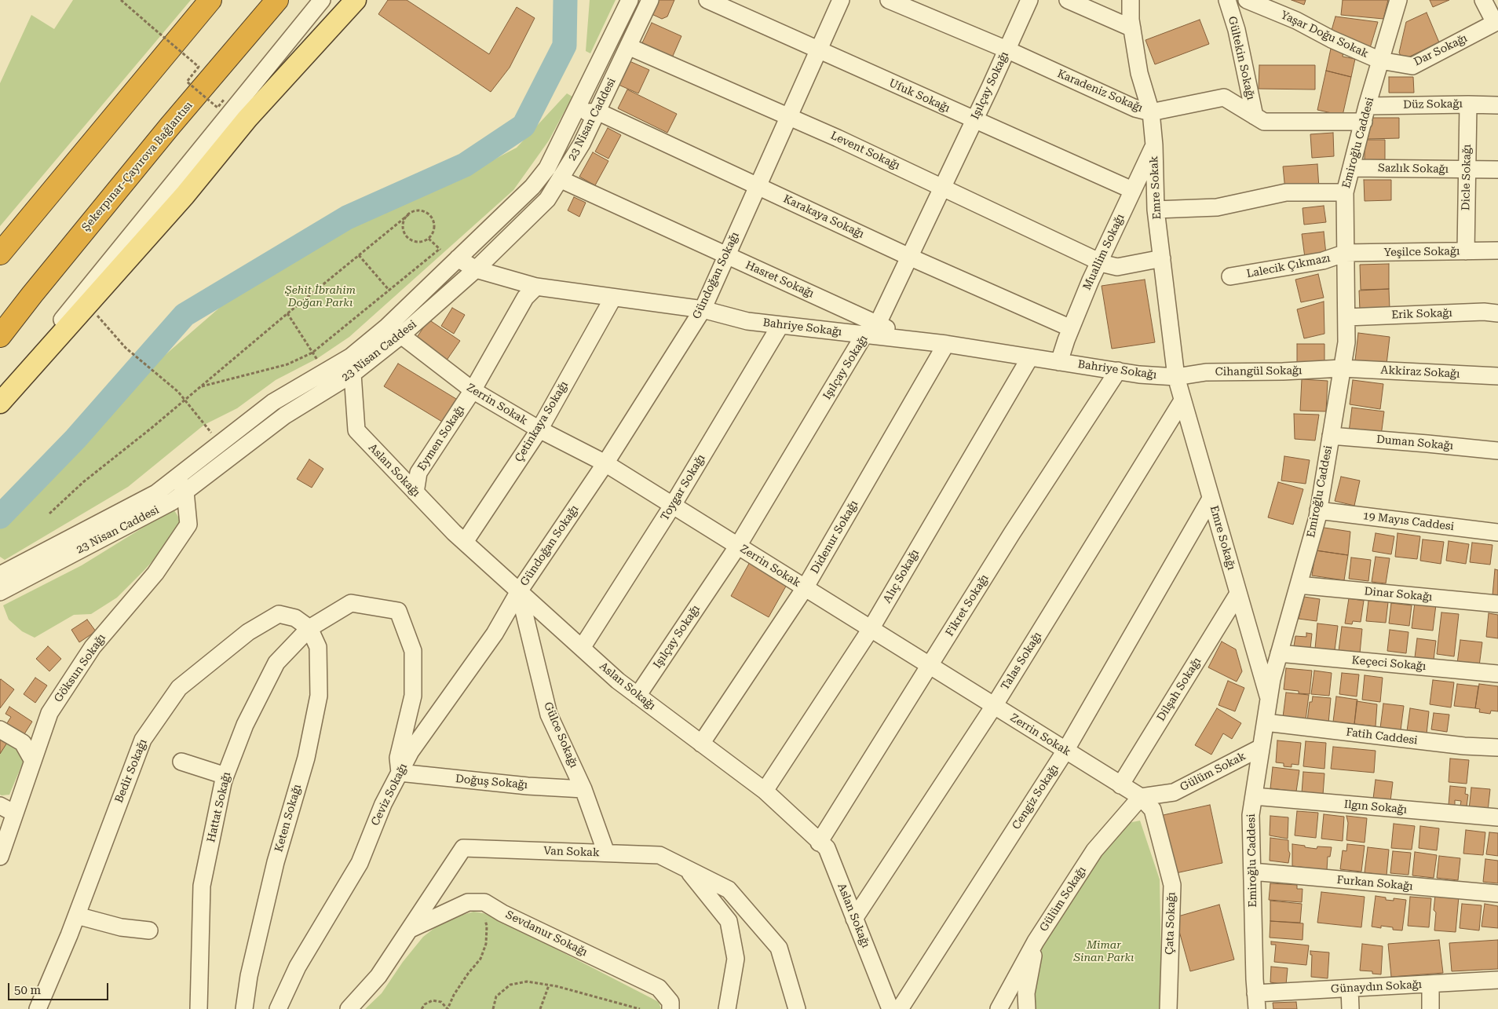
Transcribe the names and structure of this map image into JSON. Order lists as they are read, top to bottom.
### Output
{
  "streets": {
    "highway": ["Şekerpınar-Çayırova Bağlantısı"],
    "street": [
      "Yaşar Doğu Sokak",
      "Dar Sokağı",
      "Gültekin Sokağı",
      "Işılçay Sokağı",
      "Karadeniz Sokağı",
      "Ufuk Sokağı",
      "Düz Sokağı",
      "23 Nisan Caddesi",
      "Emiroğlu Caddesi",
      "Levent Sokağı",
      "Sazlık Sokağı",
      "Dicle Sokağı",
      "Emre Sokak",
      "Karakaya Sokağı",
      "Muallim Sokağı",
      "Yeşilce Sokağı",
      "Lalecik Çıkmazı",
      "Gündoğan Sokağı",
      "Hasret Sokağı",
      "Erik Sokağı",
      "Bahriye Sokağı",
      "Cihangül Sokağı",
      "Akkiraz Sokağı",
      "Zerrin Sokak",
      "Çetinkaya Sokağı",
      "Eymen Sokağı",
      "Duman Sokağı",
      "Aslan Sokağı",
      "Toygar Sokağı",
      "19 Mayıs Caddesi",
      "Didenur Sokağı",
      "Emre Sokağı",
      "Alıç Sokağı",
      "Dinar Sokağı",
      "Fikret Sokağı",
      "Talas Sokağı",
      "Keçeci Sokağı",
      "Göksun Sokağı",
      "Dilşah Sokağı",
      "Gülce Sokağı",
      "Fatih Caddesi",
      "Bedir Sokağı",
      "Gülüm Sokak",
      "Doğuş Sokağı",
      "Ceviz Sokağı",
      "Cengiz Sokağı",
      "Hattat Sokağı",
      "Ilgın Sokağı",
      "Keten Sokağı",
      "Van Sokak",
      "Furkan Sokağı",
      "Gülüm Sokağı",
      "Çata Sokağı",
      "Sevdanur Sokağı",
      "Günaydın Sokağı"
    ]
  },
  "crossings": [
    ["Yaşar Doğu Sokak", "Dar Sokağı"],
    ["Yaşar Doğu Sokak", "Emiroğlu Caddesi"],
    ["Dar Sokağı", "Emiroğlu Caddesi"],
    ["Gültekin Sokağı", "Karadeniz Sokağı"],
    ["Işılçay Sokağı", "Karadeniz Sokağı"],
    ["Işılçay Sokağı", "Ufuk Sokağı"],
    ["Işılçay Sokağı", "Levent Sokağı"],
    ["Işılçay Sokağı", "Karakaya Sokağı"],
    ["Işılçay Sokağı", "Hasret Sokağı"],
    ["Işılçay Sokağı", "Bahriye Sokağı"],
    ["Işılçay Sokağı", "Zerrin Sokak"],
    ["Işılçay Sokağı", "Aslan Sokağı"],
    ["Karadeniz Sokağı", "Düz Sokağı"],
    ["Karadeniz Sokağı", "Emiroğlu Caddesi"],
    ["Karadeniz Sokağı", "Emre Sokak"],
    ["Ufuk Sokağı", "Muallim Sokağı"],
    ["Ufuk Sokağı", "Gündoğan Sokağı"],
    ["Düz Sokağı", "Emiroğlu Caddesi"],
    ["Düz Sokağı", "Dicle Sokağı"],
    ["23 Nisan Caddesi", "Levent Sokağı"],
    ["23 Nisan Caddesi", "Karakaya Sokağı"],
    ["23 Nisan Caddesi", "Hasret Sokağı"],
    ["23 Nisan Caddesi", "Bahriye Sokağı"],
    ["23 Nisan Caddesi", "Zerrin Sokak"],
    ["23 Nisan Caddesi", "Aslan Sokağı"],
    ["23 Nisan Caddesi", "Göksun Sokağı"],
    ["Emiroğlu Caddesi", "Sazlık Sokağı"],
    ["Emiroğlu Caddesi", "Yeşilce Sokağı"],
    ["Emiroğlu Caddesi", "Lalecik Çıkmazı"],
    ["Emiroğlu Caddesi", "Erik Sokağı"],
    ["Emiroğlu Caddesi", "Cihangül Sokağı"],
    ["Emiroğlu Caddesi", "Akkiraz Sokağı"],
    ["Emiroğlu Caddesi", "Duman Sokağı"],
    ["Emiroğlu Caddesi", "19 Mayıs Caddesi"],
    ["Emiroğlu Caddesi", "Emre Sokağı"],
    ["Emiroğlu Caddesi", "Dinar Sokağı"],
    ["Emiroğlu Caddesi", "Keçeci Sokağı"],
    ["Emiroğlu Caddesi", "Fatih Caddesi"],
    ["Emiroğlu Caddesi", "Gülüm Sokak"],
    ["Emiroğlu Caddesi", "Ilgın Sokağı"],
    ["Emiroğlu Caddesi", "Furkan Sokağı"],
    ["Emiroğlu Caddesi", "Günaydın Sokağı"],
    ["Levent Sokağı", "Emre Sokak"],
    ["Levent Sokağı", "Muallim Sokağı"],
    ["Levent Sokağı", "Gündoğan Sokağı"],
    ["Sazlık Sokağı", "Dicle Sokağı"],
    ["Dicle Sokağı", "Yeşilce Sokağı"],
    ["Emre Sokak", "Muallim Sokağı"],
    ["Emre Sokak", "Bahriye Sokağı"],
    ["Emre Sokak", "Cihangül Sokağı"],
    ["Emre Sokak", "Emre Sokağı"],
    ["Karakaya Sokağı", "Muallim Sokağı"],
    ["Karakaya Sokağı", "Gündoğan Sokağı"],
    ["Muallim Sokağı", "Bahriye Sokağı"],
    ["Yeşilce Sokağı", "Lalecik Çıkmazı"],
    ["Gündoğan Sokağı", "Hasret Sokağı"],
    ["Gündoğan Sokağı", "Bahriye Sokağı"],
    ["Gündoğan Sokağı", "Zerrin Sokak"],
    ["Gündoğan Sokağı", "Aslan Sokağı"],
    ["Gündoğan Sokağı", "Gülce Sokağı"],
    ["Gündoğan Sokağı", "Ceviz Sokağı"],
    ["Hasret Sokağı", "Bahriye Sokağı"],
    ["Bahriye Sokağı", "Cihangül Sokağı"],
    ["Bahriye Sokağı", "Çetinkaya Sokağı"],
    ["Bahriye Sokağı", "Eymen Sokağı"],
    ["Bahriye Sokağı", "Toygar Sokağı"],
    ["Bahriye Sokağı", "Didenur Sokağı"],
    ["Bahriye Sokağı", "Emre Sokağı"],
    ["Bahriye Sokağı", "Alıç Sokağı"],
    ["Bahriye Sokağı", "Fikret Sokağı"],
    ["Cihangül Sokağı", "Akkiraz Sokağı"],
    ["Cihangül Sokağı", "Emre Sokağı"],
    ["Zerrin Sokak", "Çetinkaya Sokağı"],
    ["Zerrin Sokak", "Eymen Sokağı"],
    ["Zerrin Sokak", "Toygar Sokağı"],
    ["Zerrin Sokak", "Didenur Sokağı"],
    ["Zerrin Sokak", "Alıç Sokağı"],
    ["Zerrin Sokak", "Fikret Sokağı"],
    ["Zerrin Sokak", "Talas Sokağı"],
    ["Zerrin Sokak", "Dilşah Sokağı"],
    ["Zerrin Sokak", "Gülüm Sokak"],
    ["Zerrin Sokak", "Cengiz Sokağı"],
    ["Zerrin Sokak", "Gülüm Sokağı"],
    ["Zerrin Sokak", "Çata Sokağı"],
    ["Çetinkaya Sokağı", "Aslan Sokağı"],
    ["Eymen Sokağı", "Aslan Sokağı"],
    ["Aslan Sokağı", "Toygar Sokağı"],
    ["Aslan Sokağı", "Didenur Sokağı"],
    ["Aslan Sokağı", "Alıç Sokağı"],
    ["Aslan Sokağı", "Fikret Sokağı"],
    ["Aslan Sokağı", "Talas Sokağı"],
    ["Aslan Sokağı", "Gülce Sokağı"],
    ["Aslan Sokağı", "Ceviz Sokağı"],
    ["Emre Sokağı", "Talas Sokağı"],
    ["Emre Sokağı", "Dilşah Sokağı"],
    ["Emre Sokağı", "Cengiz Sokağı"],
    ["Gülce Sokağı", "Doğuş Sokağı"],
    ["Gülce Sokağı", "Ceviz Sokağı"],
    ["Gülce Sokağı", "Van Sokak"],
    ["Bedir Sokağı", "Hattat Sokağı"],
    ["Bedir Sokağı", "Keten Sokağı"],
    ["Gülüm Sokak", "Gülüm Sokağı"],
    ["Gülüm Sokak", "Çata Sokağı"],
    ["Doğuş Sokağı", "Ceviz Sokağı"],
    ["Doğuş Sokağı", "Hattat Sokağı"],
    ["Ceviz Sokağı", "Hattat Sokağı"],
    ["Hattat Sokağı", "Keten Sokağı"],
    ["Gülüm Sokağı", "Çata Sokağı"]
  ],
  "parks": ["Şehit İbrahim Doğan Parkı", "Mimar Sinan Parkı"],
  "scale_bar": "50 m"
}
